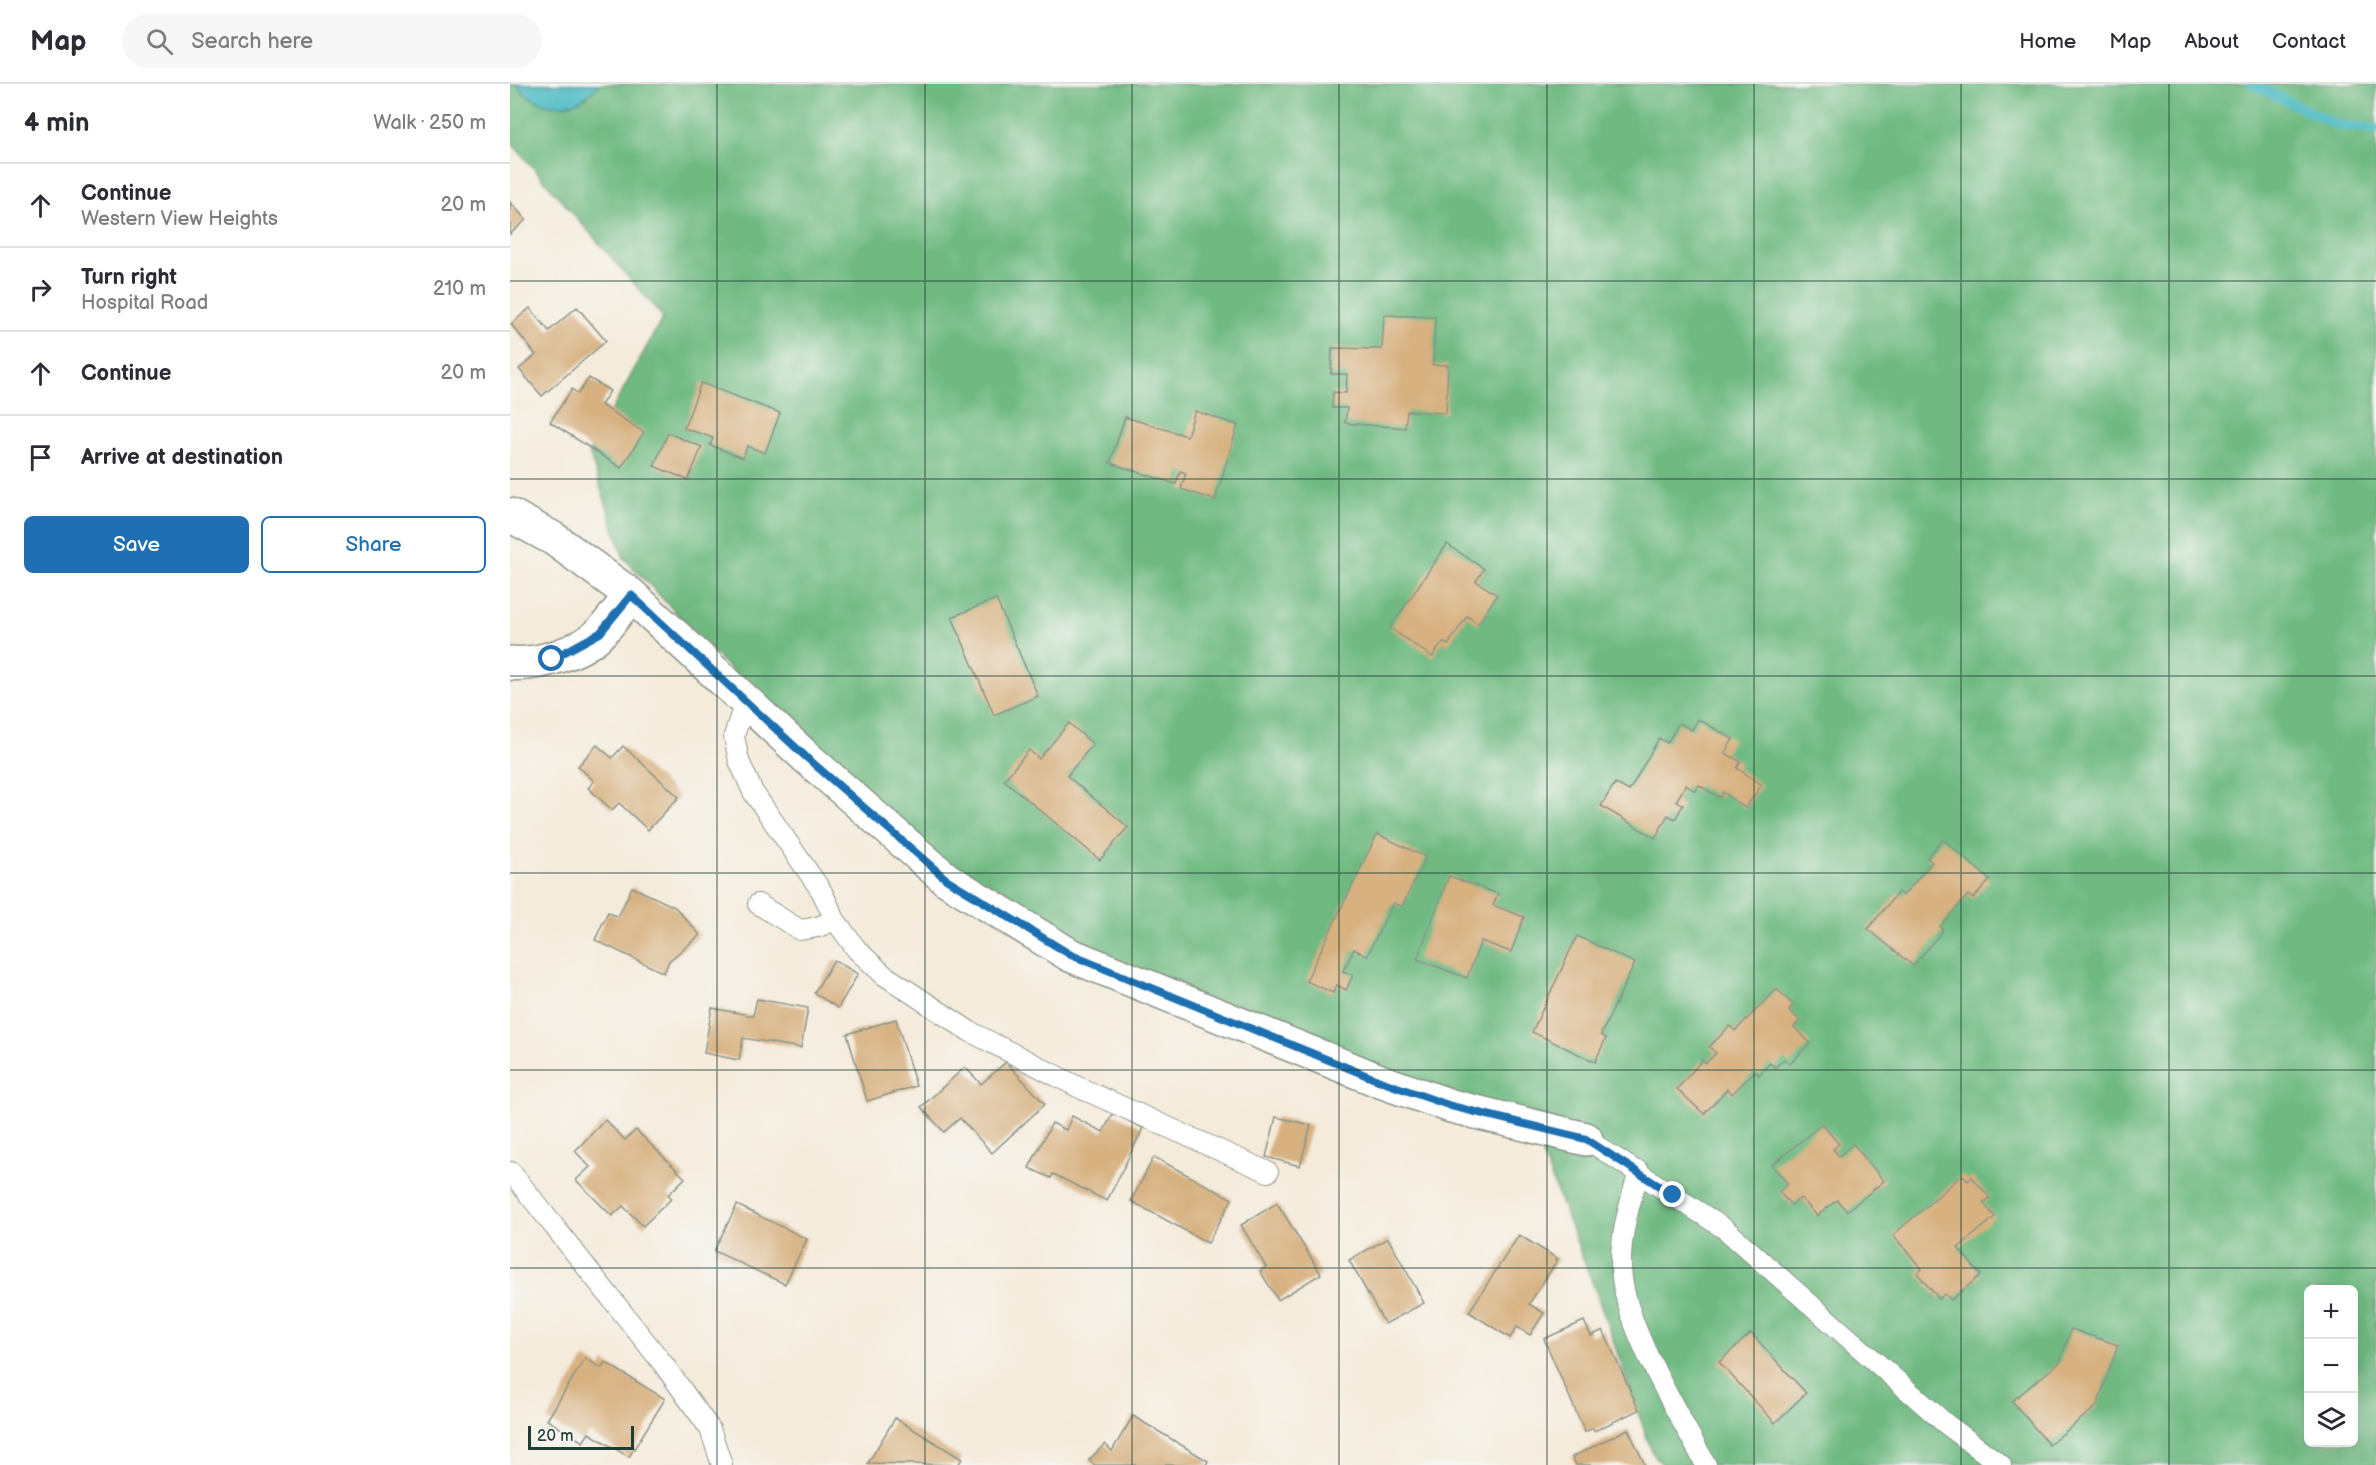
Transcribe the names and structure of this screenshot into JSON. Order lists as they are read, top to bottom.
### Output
{
  "scale_bar": "20 m",
  "page": {
    "header": "Map",
    "search": "Search here",
    "nav": [
      "Home",
      "Map",
      "About",
      "Contact"
    ],
    "heading": ["4 min", "Walk · 250 m"],
    "list": [
      ["Continue", "Western View Heights", "20 m"],
      ["Turn right", "Hospital Road", "210 m"],
      ["Continue", "20 m"],
      "Arrive at destination"
    ],
    "buttons": ["Save", "Share"],
    "map_buttons": ["+", "−"],
    "scale": "20 m"
  }
}
